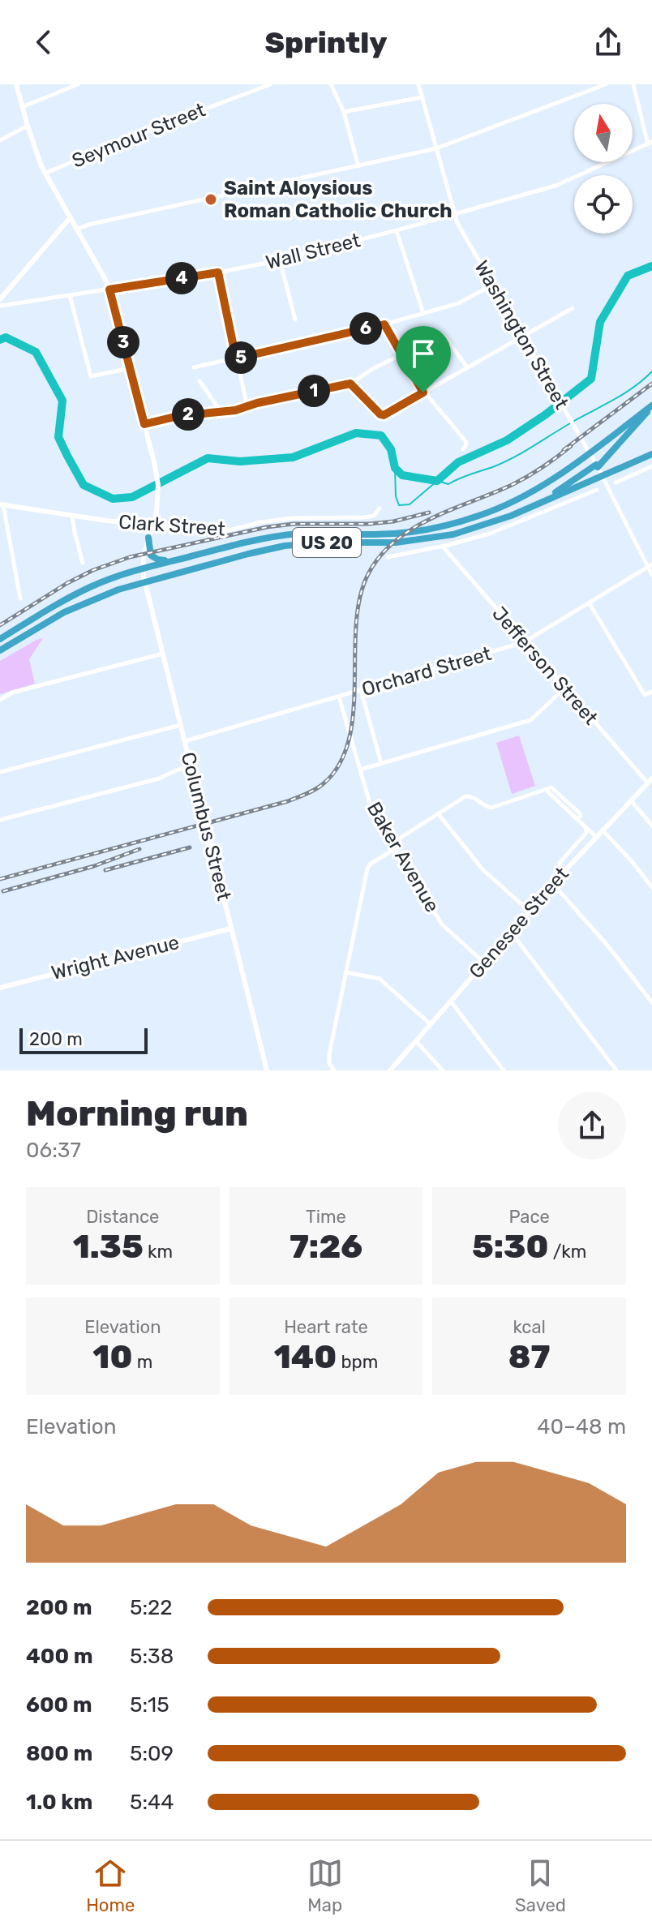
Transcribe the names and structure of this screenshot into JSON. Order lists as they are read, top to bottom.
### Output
{
  "streets": {
    "highway": ["US 20"],
    "street": [
      "Seymour Street",
      "Wall Street",
      "Washington Street",
      "Clark Street",
      "Jefferson Street",
      "Orchard Street",
      "Columbus Street",
      "Baker Avenue",
      "Genesee Street",
      "Wright Avenue"
    ]
  },
  "crossings": [
    ["Wall Street", "Washington Street"],
    ["Washington Street", "US 20"],
    ["Washington Street", "Orchard Street"],
    ["US 20", "Columbus Street"],
    ["Jefferson Street", "Orchard Street"],
    ["Jefferson Street", "Genesee Street"],
    ["Orchard Street", "Columbus Street"],
    ["Orchard Street", "Baker Avenue"],
    ["Columbus Street", "Wright Avenue"],
    ["Baker Avenue", "Genesee Street"]
  ],
  "places": ["Saint Aloysious Roman Catholic Church"],
  "scale_bar": "200 m",
  "north": "top",
  "page": {
    "header": "Sprintly",
    "pins": [
      "4",
      "6",
      "3",
      "5",
      "1",
      "2"
    ],
    "scale": "200 m",
    "heading": ["Morning run", "06:37"],
    "stats": [
      ["Distance", "1.35 km"],
      ["Time", "7:26"],
      ["Pace", "5:30 /km"],
      ["Elevation", "10 m"],
      ["Heart rate", "140 bpm"],
      ["kcal", "87"]
    ],
    "chart": ["Elevation", "40–48 m"],
    "list": [
      {
        "name": "200 m",
        "note": "5:22"
      },
      {
        "name": "400 m",
        "note": "5:38"
      },
      {
        "name": "600 m",
        "note": "5:15"
      },
      {
        "name": "800 m",
        "note": "5:09"
      },
      {
        "name": "1.0 km",
        "note": "5:44"
      }
    ],
    "tabs": ["Home", "Map", "Saved"]
  }
}
